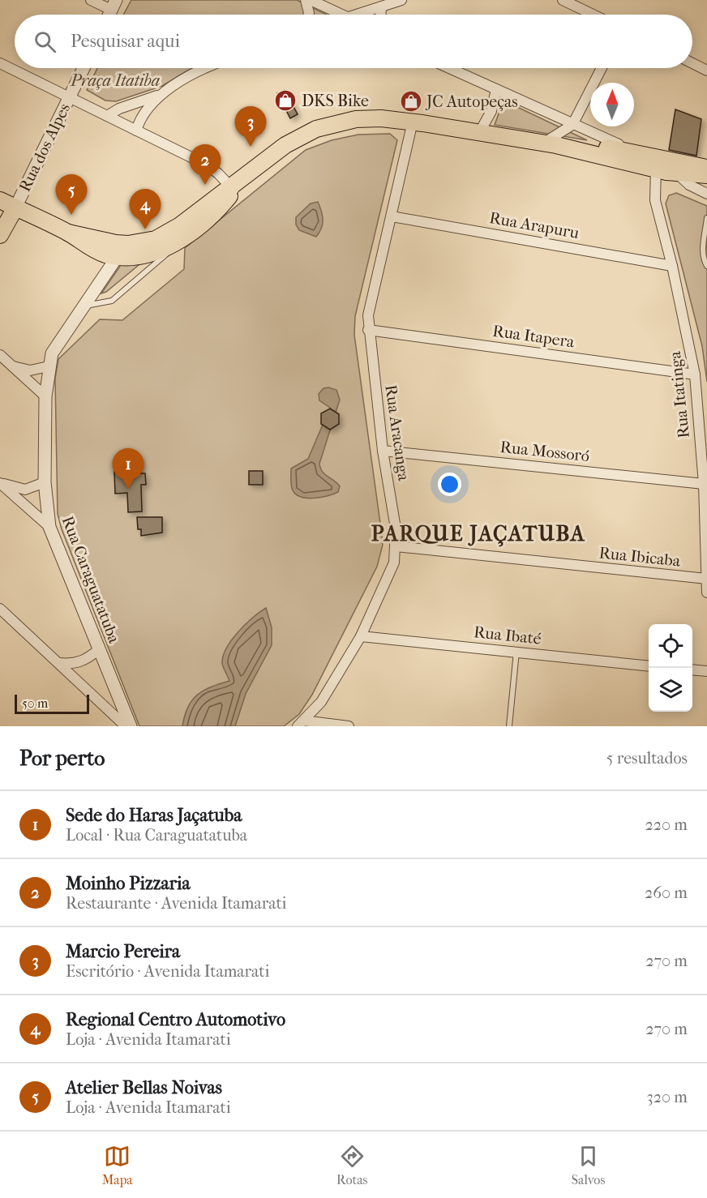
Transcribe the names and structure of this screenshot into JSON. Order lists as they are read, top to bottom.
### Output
{
  "streets": {
    "main road": ["Rua dos Alpes"],
    "street": [
      "Rua Arapuru",
      "Rua Itapera",
      "Rua Itatinga",
      "Rua Aracanga",
      "Rua Mossoró",
      "Rua Ibicaba",
      "Rua Caraguatatuba",
      "Rua Ibaté"
    ]
  },
  "crossings": [
    ["Rua Arapuru", "Rua Itatinga"],
    ["Rua Arapuru", "Rua Aracanga"],
    ["Rua Itapera", "Rua Itatinga"],
    ["Rua Itapera", "Rua Aracanga"],
    ["Rua Itatinga", "Rua Mossoró"],
    ["Rua Itatinga", "Rua Ibicaba"],
    ["Rua Aracanga", "Rua Mossoró"],
    ["Rua Aracanga", "Rua Ibicaba"],
    ["Rua Aracanga", "Rua Ibaté"]
  ],
  "districts": ["PARQUE JAÇATUBA"],
  "parks": ["Praça Itatiba"],
  "places": {
    "shop": ["DKS Bike", "JC Autopeças"]
  },
  "scale_bar": "50 m",
  "north": "top",
  "page": {
    "search": "Pesquisar aqui",
    "pins": [
      "3",
      "2",
      "5",
      "4",
      "1"
    ],
    "scale": "50 m",
    "heading": ["Por perto", "5 resultados"],
    "list": [
      {
        "mark": "1",
        "name": "Sede do Haras Jaçatuba",
        "note": "Local · Rua Caraguatatuba",
        "value": "220 m"
      },
      {
        "mark": "2",
        "name": "Moinho Pizzaria",
        "note": "Restaurante · Avenida Itamarati",
        "value": "260 m"
      },
      {
        "mark": "3",
        "name": "Marcio Pereira",
        "note": "Escritório · Avenida Itamarati",
        "value": "270 m"
      },
      {
        "mark": "4",
        "name": "Regional Centro Automotivo",
        "note": "Loja · Avenida Itamarati",
        "value": "270 m"
      },
      {
        "mark": "5",
        "name": "Atelier Bellas Noivas",
        "note": "Loja · Avenida Itamarati",
        "value": "320 m"
      }
    ],
    "nav": ["Mapa", "Rotas", "Salvos"]
  }
}
